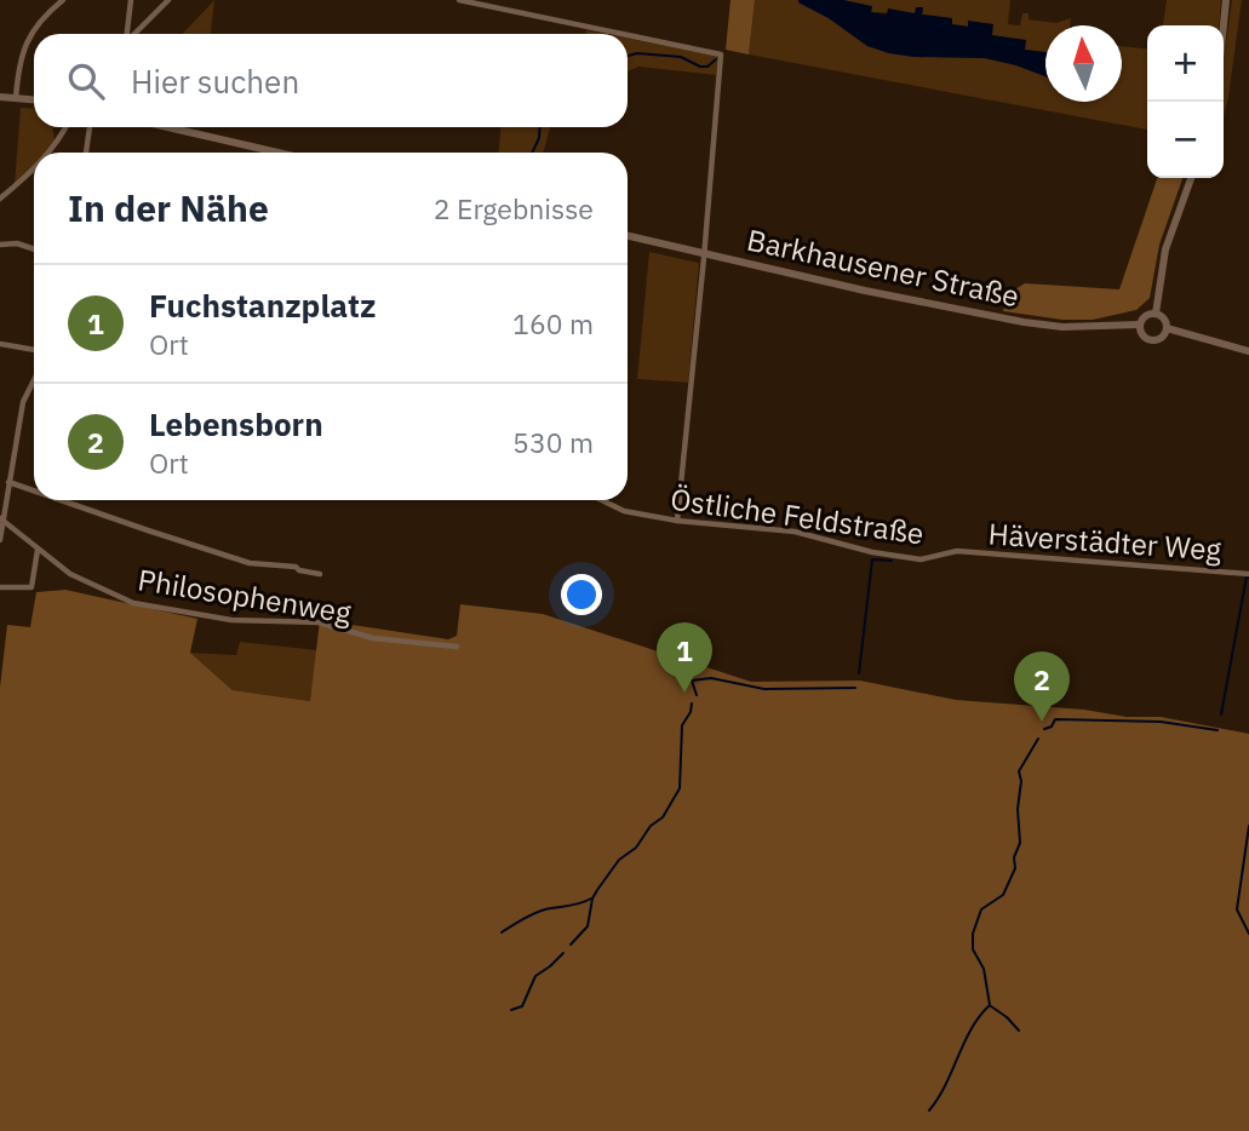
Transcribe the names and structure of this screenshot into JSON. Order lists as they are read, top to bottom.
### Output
{
  "streets": {
    "main road": ["Barkhausener Straße"],
    "street": ["Östliche Feldstraße", "Häverstädter Weg", "Philosophenweg"]
  },
  "crossings": [
    ["Östliche Feldstraße", "Häverstädter Weg"]
  ],
  "north": "top",
  "page": {
    "map_buttons": ["+", "−"],
    "search": "Hier suchen",
    "heading": ["In der Nähe", "2 Ergebnisse"],
    "list": [
      {
        "mark": "1",
        "name": "Fuchstanzplatz",
        "note": "Ort",
        "value": "160 m"
      },
      {
        "mark": "2",
        "name": "Lebensborn",
        "note": "Ort",
        "value": "530 m"
      }
    ],
    "pins": ["1", "2"]
  }
}
